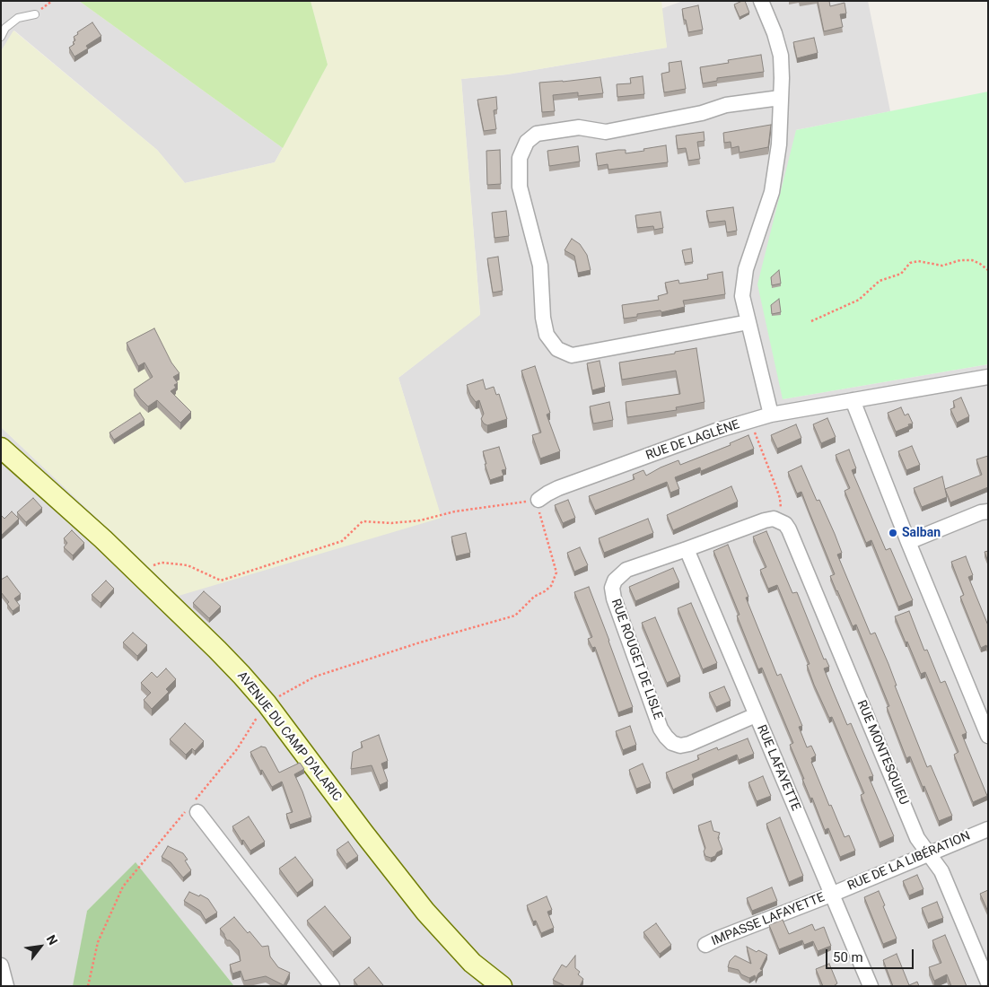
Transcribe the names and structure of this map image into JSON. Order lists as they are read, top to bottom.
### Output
{
  "streets": {
    "main road": ["AVENUE DU CAMP D'ALARIC"],
    "street": [
      "RUE DE LAGLÈNE",
      "RUE ROUGET DE LISLE",
      "RUE MONTESQUIEU",
      "RUE LAFAYETTE",
      "RUE DE LA LIBÉRATION",
      "IMPASSE LAFAYETTE"
    ]
  },
  "crossings": [
    ["RUE ROUGET DE LISLE", "RUE MONTESQUIEU"],
    ["RUE ROUGET DE LISLE", "RUE LAFAYETTE"],
    ["RUE MONTESQUIEU", "RUE DE LA LIBÉRATION"],
    ["RUE LAFAYETTE", "RUE DE LA LIBÉRATION"],
    ["RUE LAFAYETTE", "IMPASSE LAFAYETTE"],
    ["RUE DE LA LIBÉRATION", "IMPASSE LAFAYETTE"]
  ],
  "places": ["Salban"],
  "scale_bar": "50 m",
  "north": "top right"
}
